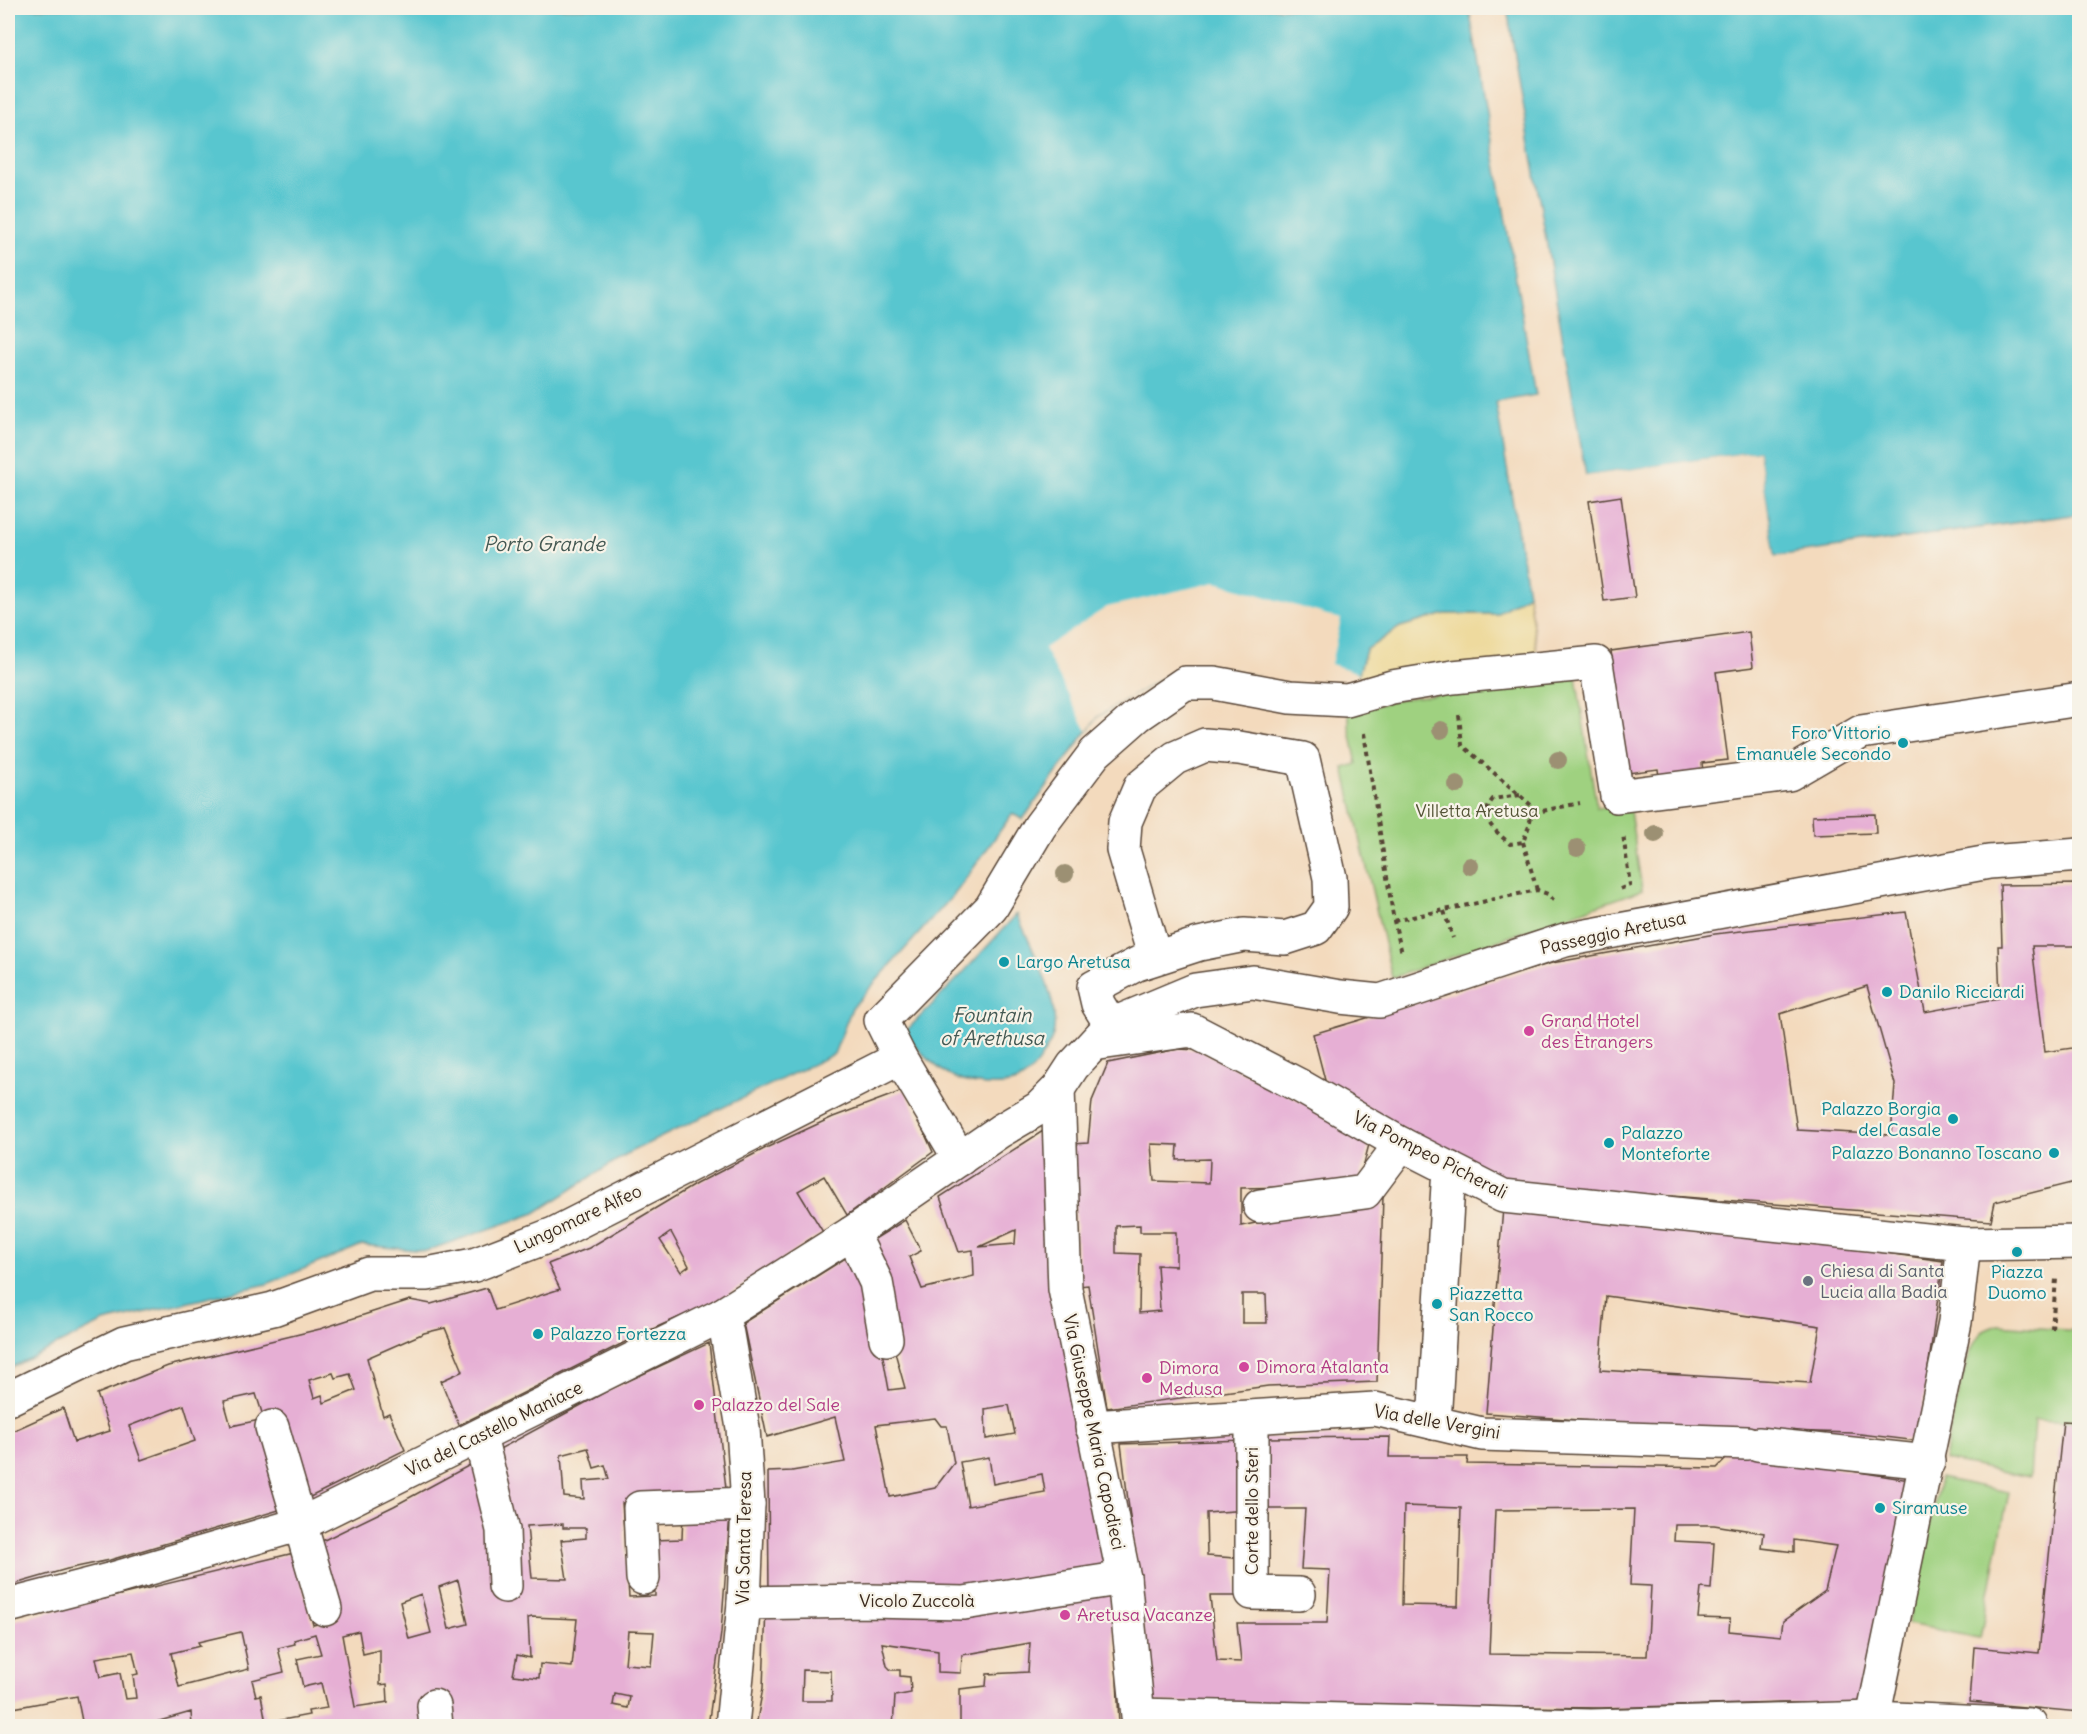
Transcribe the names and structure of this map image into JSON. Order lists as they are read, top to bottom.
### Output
{
  "streets": {
    "street": [
      "Passeggio Aretusa",
      "Via Pompeo Picherali",
      "Lungomare Alfeo",
      "Via delle Vergini",
      "Via del Castello Maniace",
      "Via Giuseppe Maria Capodieci",
      "Corte dello Steri",
      "Via Santa Teresa",
      "Vicolo Zuccolà"
    ]
  },
  "crossings": [
    ["Passeggio Aretusa", "Via Pompeo Picherali"],
    ["Passeggio Aretusa", "Via del Castello Maniace"],
    ["Via Pompeo Picherali", "Via del Castello Maniace"],
    ["Via delle Vergini", "Via Giuseppe Maria Capodieci"],
    ["Via delle Vergini", "Corte dello Steri"],
    ["Via del Castello Maniace", "Via Giuseppe Maria Capodieci"],
    ["Via del Castello Maniace", "Via Santa Teresa"],
    ["Via Giuseppe Maria Capodieci", "Vicolo Zuccolà"],
    ["Via Santa Teresa", "Vicolo Zuccolà"]
  ],
  "water": ["Porto Grande", "Fountain of Arethusa"],
  "parks": ["Villetta Aretusa"],
  "places": [
    "Foro Vittorio Emanuele Secondo",
    "Largo Aretusa",
    "Danilo Ricciardi",
    "Grand Hotel des Ètrangers",
    "Palazzo Borgia del Casale",
    "Palazzo Monteforte",
    "Palazzo Bonanno Toscano",
    "Piazza Duomo",
    "Chiesa di Santa Lucia alla Badia",
    "Piazzetta San Rocco",
    "Palazzo Fortezza",
    "Dimora Atalanta",
    "Dimora Medusa",
    "Palazzo del Sale",
    "Siramuse",
    "Aretusa Vacanze"
  ]
}
